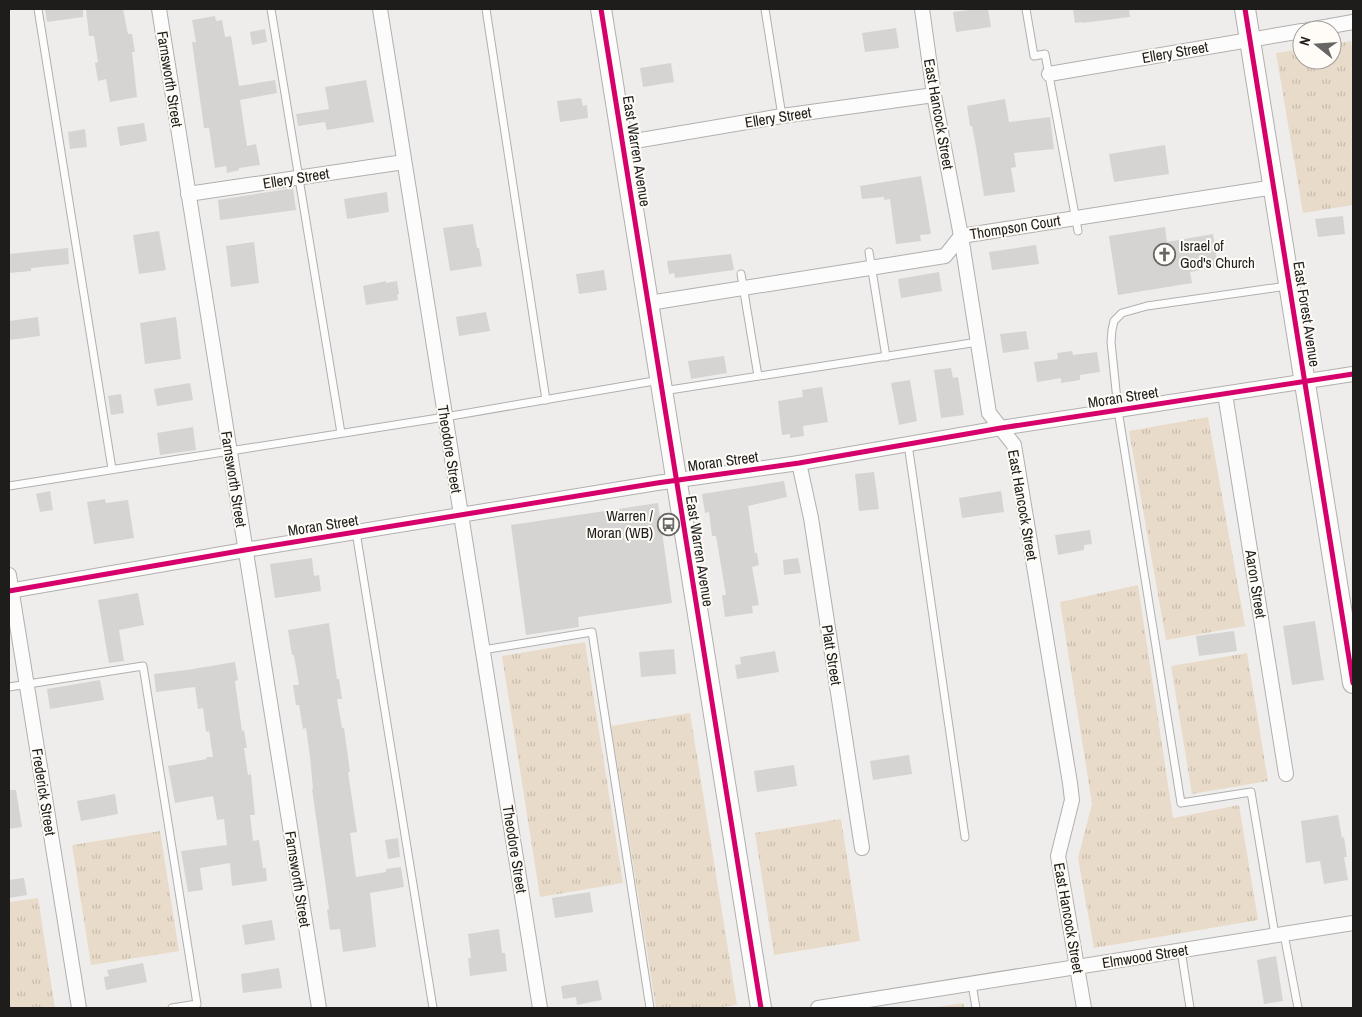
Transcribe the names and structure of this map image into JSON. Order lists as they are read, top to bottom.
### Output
{
  "streets": {
    "main road": ["East Warren Avenue", "East Forest Avenue"],
    "street": [
      "Ellery Street",
      "Farnsworth Street",
      "East Hancock Street",
      "Thompson Court",
      "Moran Street",
      "Theodore Street",
      "Aaron Street",
      "Platt Street",
      "Frederick Street",
      "Elmwood Street"
    ]
  },
  "crossings": [
    ["Ellery Street", "Farnsworth Street"],
    ["Ellery Street", "East Hancock Street"],
    ["Ellery Street", "East Warren Avenue"],
    ["Ellery Street", "East Forest Avenue"],
    ["Ellery Street", "Theodore Street"],
    ["Farnsworth Street", "Moran Street"],
    ["East Hancock Street", "Thompson Court"],
    ["East Hancock Street", "Moran Street"],
    ["East Hancock Street", "Elmwood Street"],
    ["East Warren Avenue", "Thompson Court"],
    ["East Warren Avenue", "Moran Street"],
    ["Thompson Court", "East Forest Avenue"],
    ["East Forest Avenue", "Moran Street"],
    ["Moran Street", "Theodore Street"],
    ["Moran Street", "Aaron Street"],
    ["Moran Street", "Platt Street"],
    ["Moran Street", "Frederick Street"]
  ],
  "places": {
    "church": ["Israel of God's Church"],
    "bus stop": ["Warren / Moran (WB)"]
  },
  "north": "left"
}
